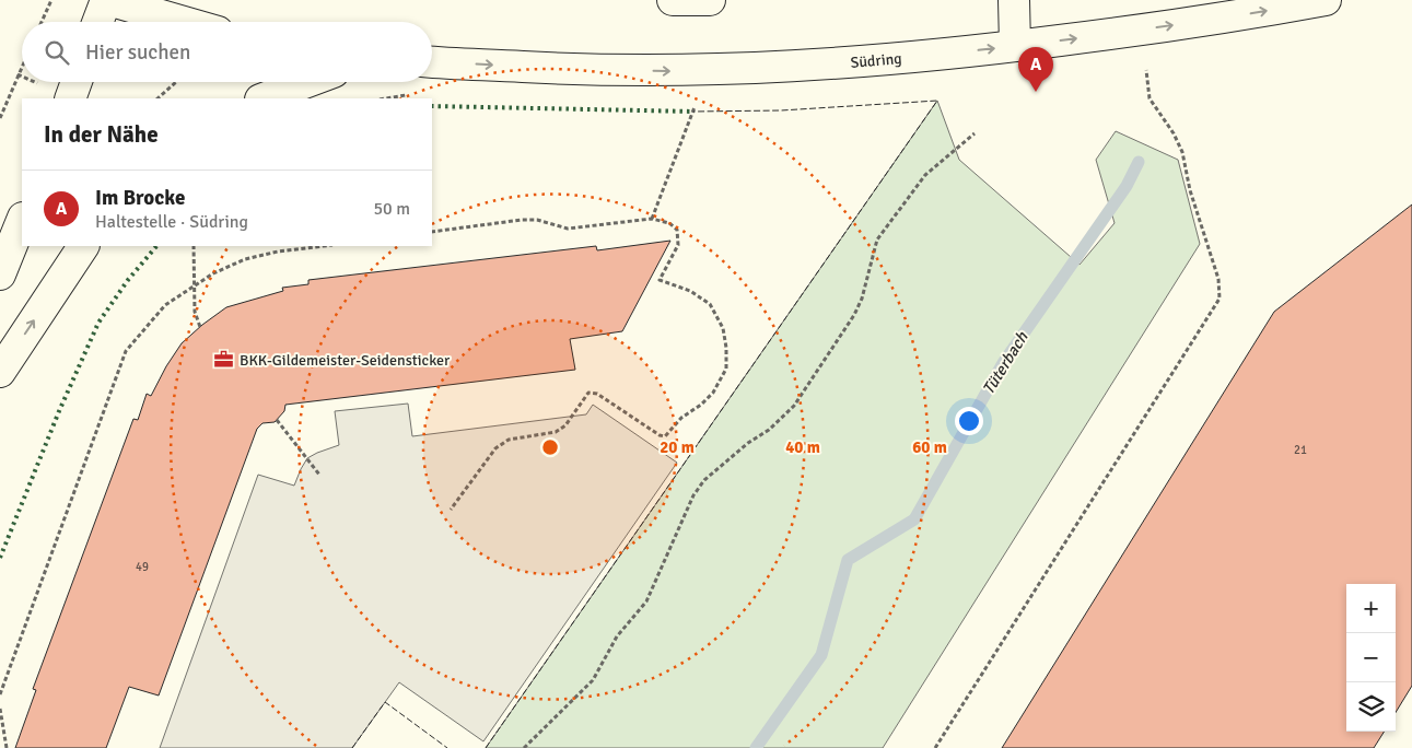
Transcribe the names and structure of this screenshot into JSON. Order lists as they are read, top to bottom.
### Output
{
  "streets": {
    "main road": ["Südring"]
  },
  "one_way": ["Südring"],
  "water": ["Tüterbach"],
  "places": {
    "office": ["BKK-Gildemeister-Seidensticker"]
  },
  "house_numbers": ["21", "49"],
  "page": {
    "search": "Hier suchen",
    "pins": "A",
    "heading": "In der Nähe",
    "list": [
      {
        "mark": "A",
        "name": "Im Brocke",
        "note": "Haltestelle · Südring",
        "value": "50 m"
      }
    ],
    "map_buttons": ["+", "−"]
  },
  "rings": ["20 m", "40 m", "60 m"]
}
